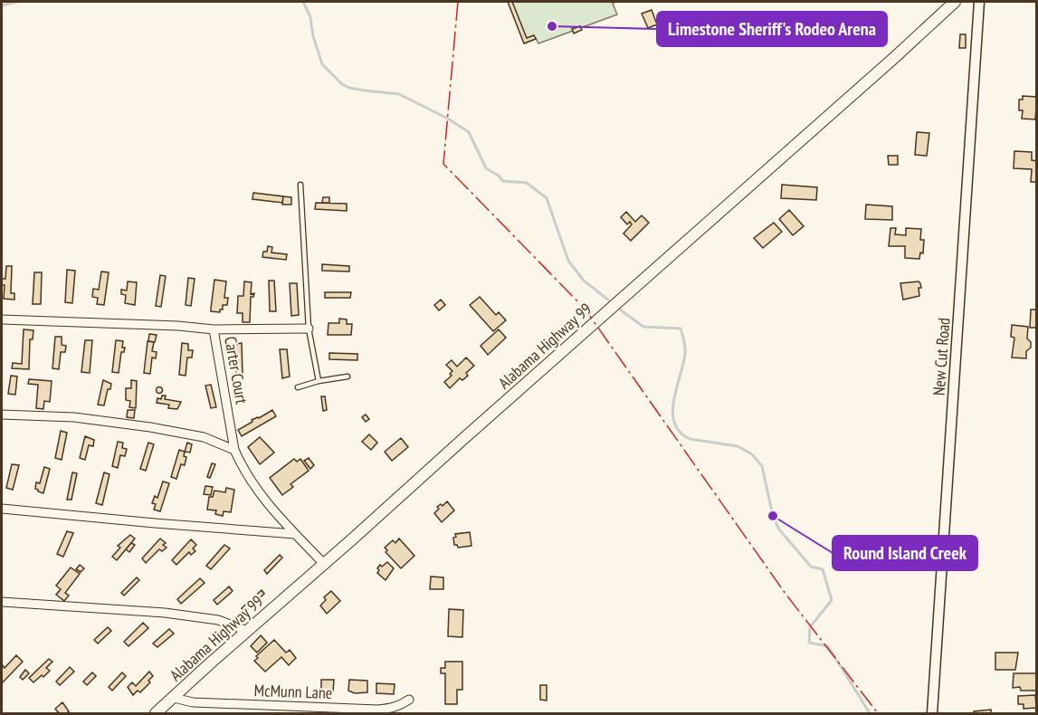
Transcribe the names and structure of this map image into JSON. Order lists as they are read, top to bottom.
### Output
{
  "streets": {
    "main road": ["Alabama Highway 99"],
    "street": ["New Cut Road", "Carter Court", "McMunn Lane"]
  },
  "crossings": [
    ["Alabama Highway 99", "Carter Court"],
    ["Alabama Highway 99", "McMunn Lane"]
  ],
  "places": ["Limestone Sheriff's Rodeo Arena", "Round Island Creek"]
}
